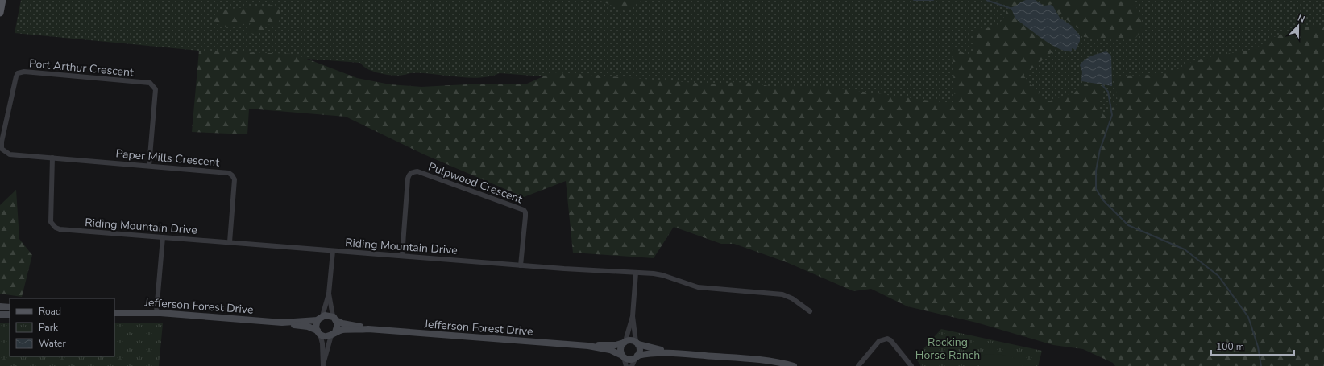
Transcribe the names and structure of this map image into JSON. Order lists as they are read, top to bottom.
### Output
{
  "streets": {
    "street": [
      "Port Arthur Crescent",
      "Paper Mills Crescent",
      "Pulpwood Crescent",
      "Riding Mountain Drive",
      "Jefferson Forest Drive"
    ]
  },
  "crossings": [
    ["Port Arthur Crescent", "Paper Mills Crescent"],
    ["Port Arthur Crescent", "Riding Mountain Drive"],
    ["Paper Mills Crescent", "Riding Mountain Drive"],
    ["Pulpwood Crescent", "Riding Mountain Drive"]
  ],
  "parks": ["Rocking Horse Ranch"],
  "legend": ["Road", "Park", "Water"],
  "scale_bar": "100 m",
  "north": "top"
}
